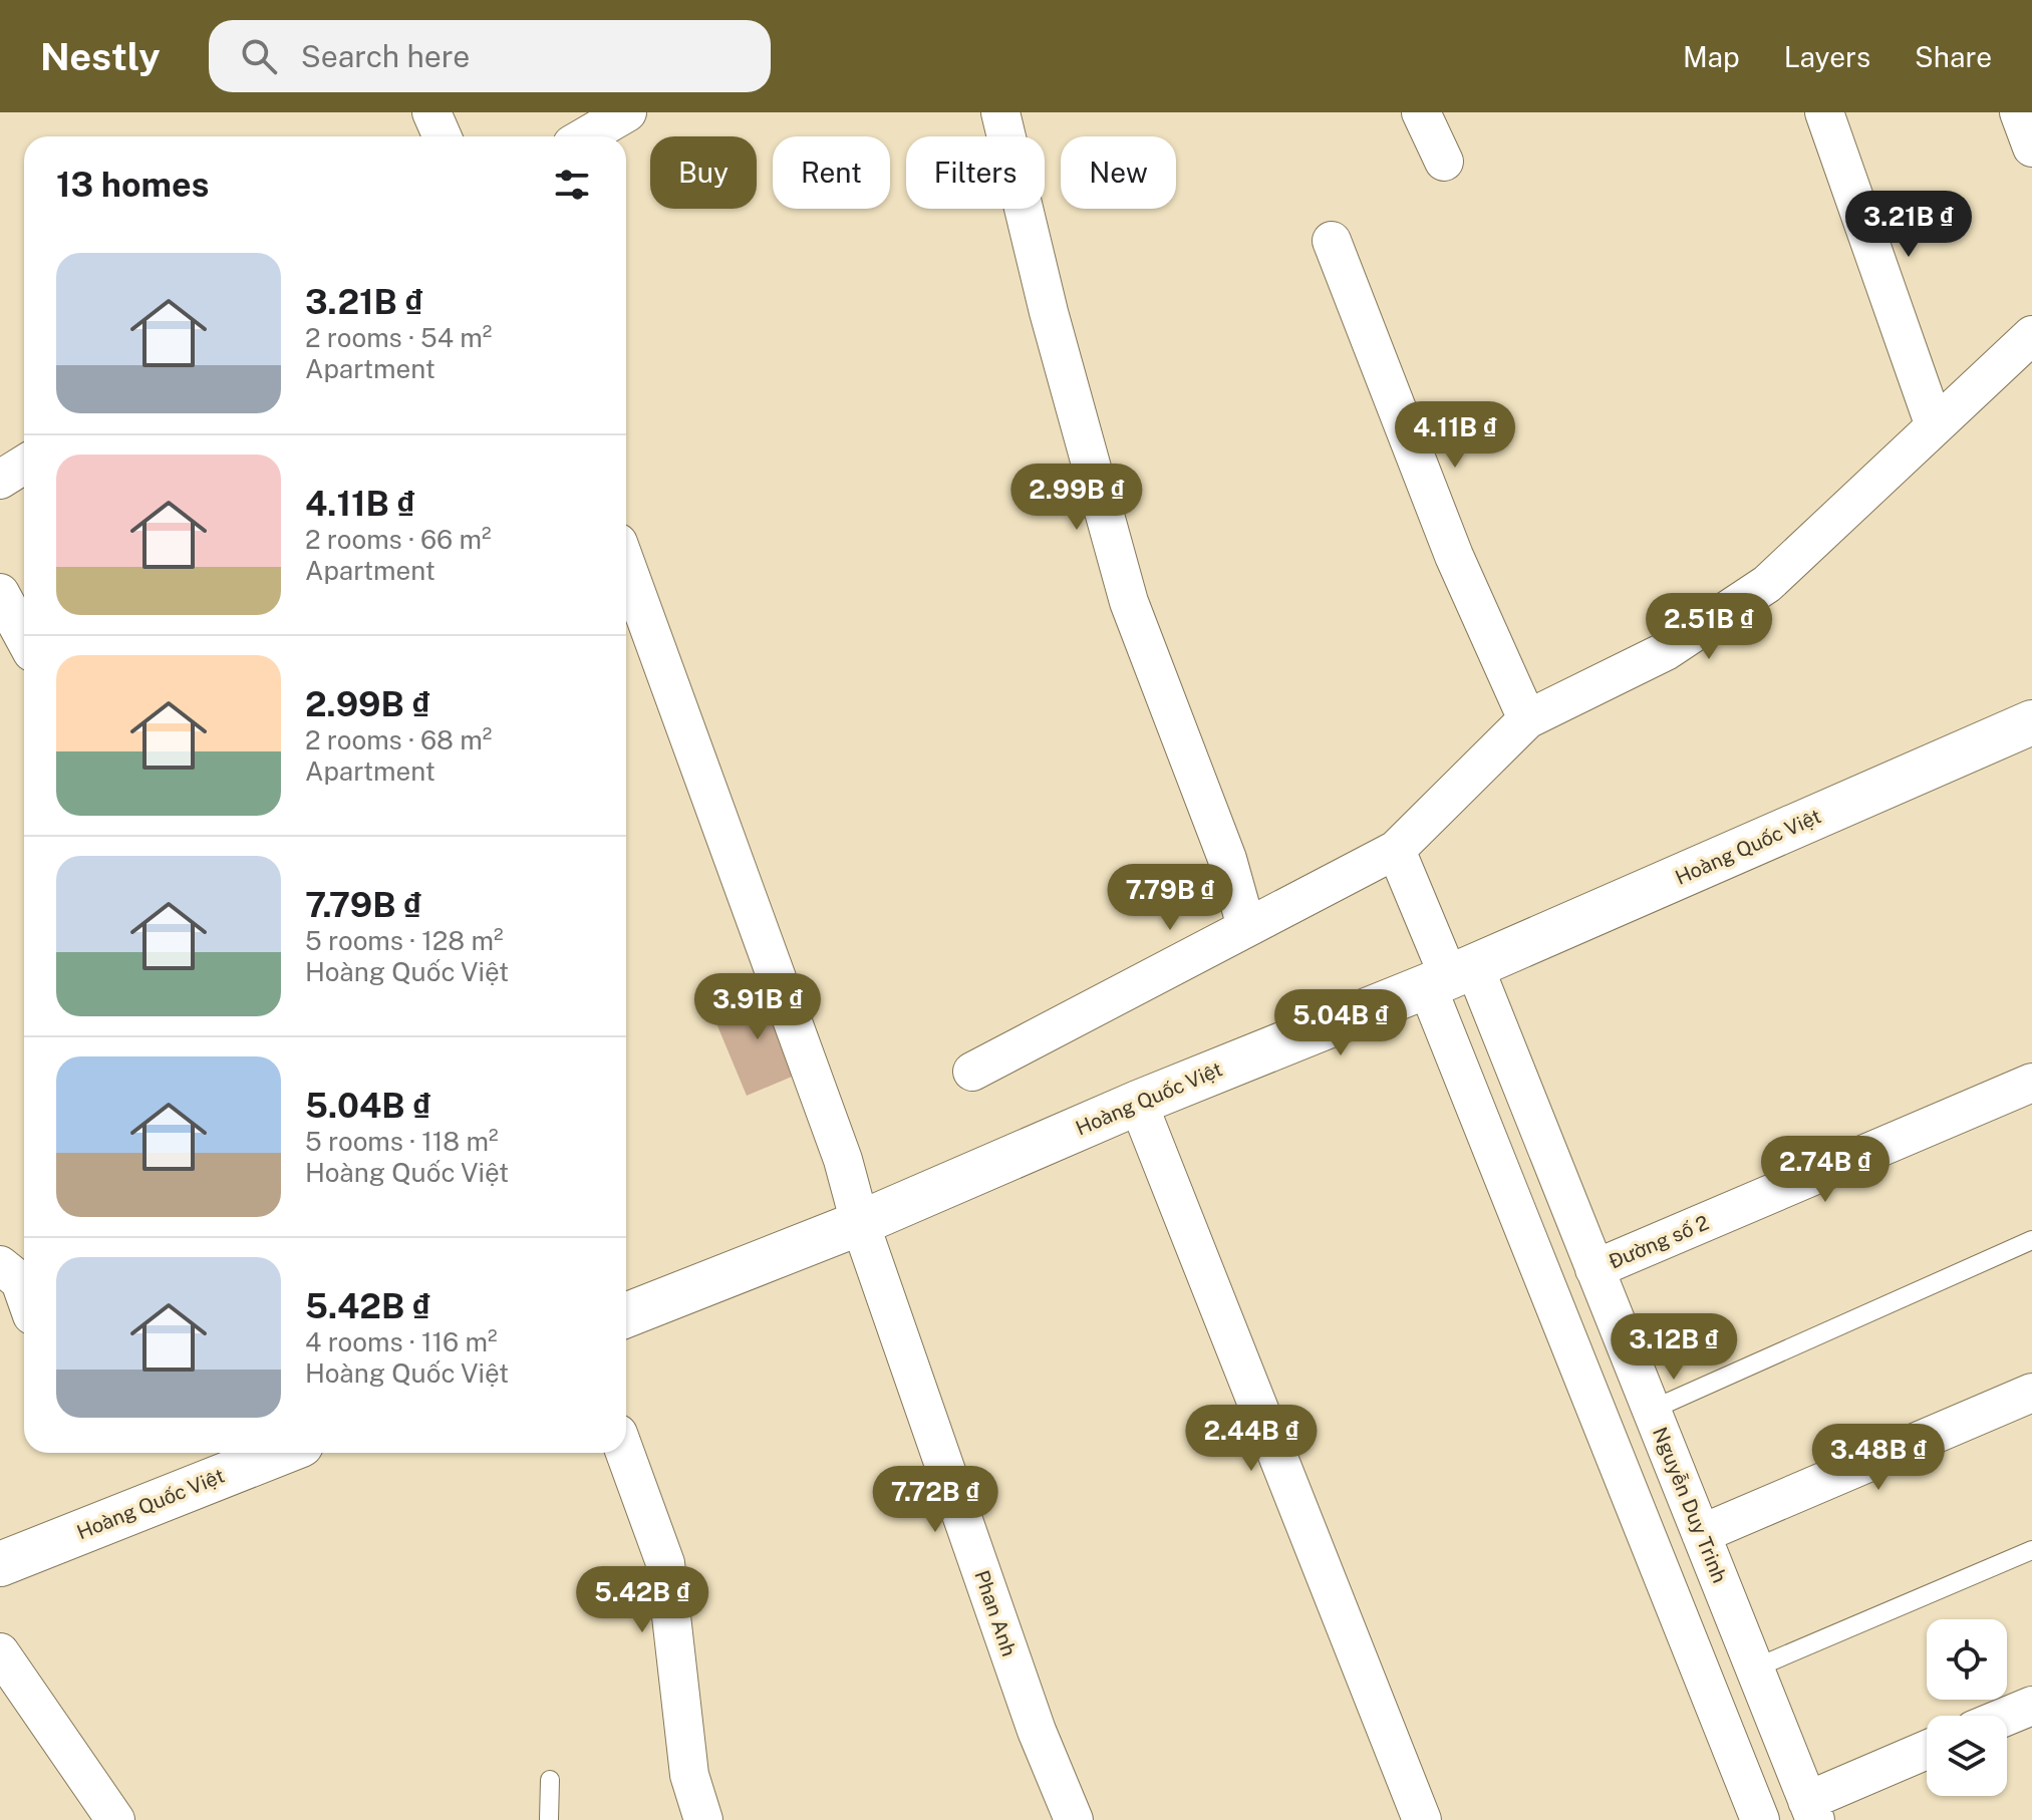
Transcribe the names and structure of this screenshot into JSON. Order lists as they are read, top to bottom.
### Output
{
  "streets": {
    "street": [
      "Hoàng Quốc Việt",
      "Đường số 2",
      "Nguyễn Duy Trinh",
      "Phan Anh"
    ]
  },
  "crossings": [
    ["Hoàng Quốc Việt", "Nguyễn Duy Trinh"],
    ["Hoàng Quốc Việt", "Phan Anh"],
    ["Đường số 2", "Nguyễn Duy Trinh"]
  ],
  "page": {
    "header": "Nestly",
    "search": "Search here",
    "nav": ["Map", "Layers", "Share"],
    "chip": [
      "Buy",
      "Rent",
      "Filters",
      "New"
    ],
    "heading": "13 homes",
    "price": [
      "3.21B ₫",
      "4.11B ₫",
      "2.99B ₫",
      "2.51B ₫",
      "7.79B ₫",
      "3.91B ₫",
      "5.04B ₫",
      "2.74B ₫",
      "3.12B ₫",
      "2.44B ₫",
      "3.48B ₫",
      "7.72B ₫",
      "5.42B ₫"
    ],
    "list": [
      {
        "name": "3.21B ₫",
        "note": "2 rooms · 54 m² · Apartment"
      },
      {
        "name": "4.11B ₫",
        "note": "2 rooms · 66 m² · Apartment"
      },
      {
        "name": "2.99B ₫",
        "note": "2 rooms · 68 m² · Apartment"
      },
      {
        "name": "7.79B ₫",
        "note": "5 rooms · 128 m² · Hoàng Quốc Việt"
      },
      {
        "name": "5.04B ₫",
        "note": "5 rooms · 118 m² · Hoàng Quốc Việt"
      },
      {
        "name": "5.42B ₫",
        "note": "4 rooms · 116 m² · Hoàng Quốc Việt"
      }
    ]
  }
}
